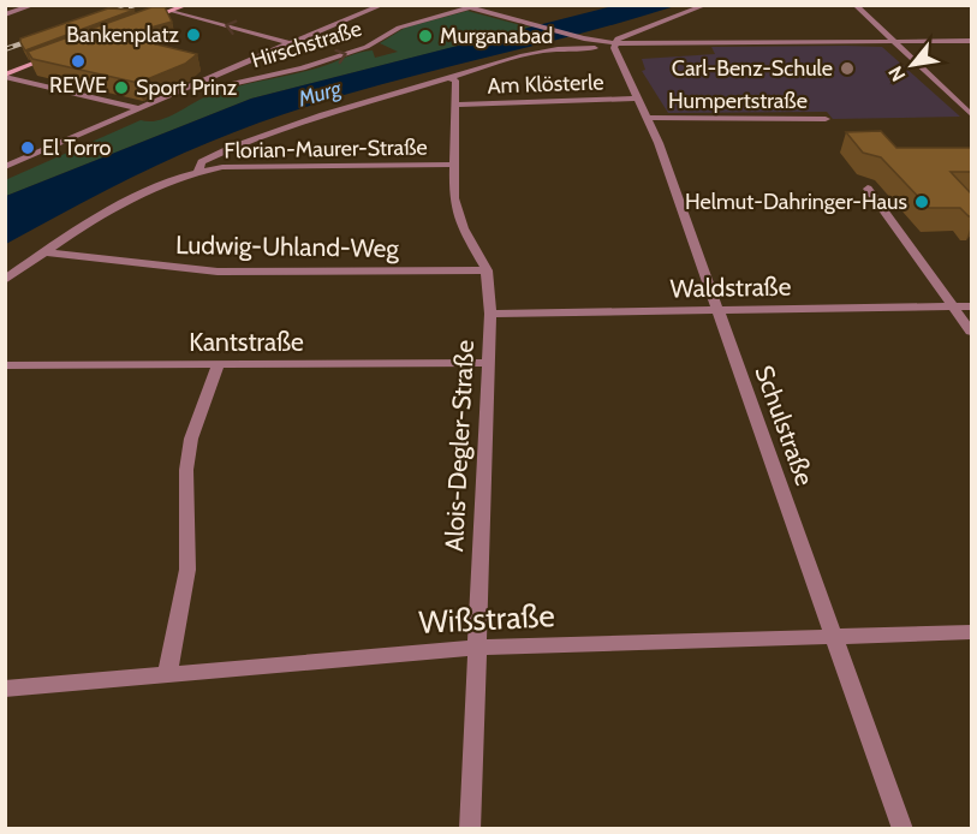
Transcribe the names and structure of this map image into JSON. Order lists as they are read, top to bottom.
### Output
{
  "streets": {
    "street": [
      "Hirschstraße",
      "Am Klösterle",
      "Humpertstraße",
      "Florian-Maurer-Straße",
      "Ludwig-Uhland-Weg",
      "Waldstraße",
      "Kantstraße",
      "Schulstraße",
      "Alois-Degler-Straße",
      "Wißstraße"
    ]
  },
  "crossings": [
    ["Am Klösterle", "Schulstraße"],
    ["Am Klösterle", "Alois-Degler-Straße"],
    ["Humpertstraße", "Schulstraße"],
    ["Florian-Maurer-Straße", "Alois-Degler-Straße"],
    ["Ludwig-Uhland-Weg", "Alois-Degler-Straße"],
    ["Waldstraße", "Schulstraße"],
    ["Waldstraße", "Alois-Degler-Straße"],
    ["Kantstraße", "Alois-Degler-Straße"],
    ["Schulstraße", "Wißstraße"],
    ["Alois-Degler-Straße", "Wißstraße"]
  ],
  "water": ["Murg"],
  "places": [
    "Bankenplatz",
    "Murganabad",
    "REWE",
    "Carl-Benz-Schule",
    "Sport Prinz",
    "El Torro",
    "Helmut-Dahringer-Haus"
  ],
  "north": "bottom left"
}
